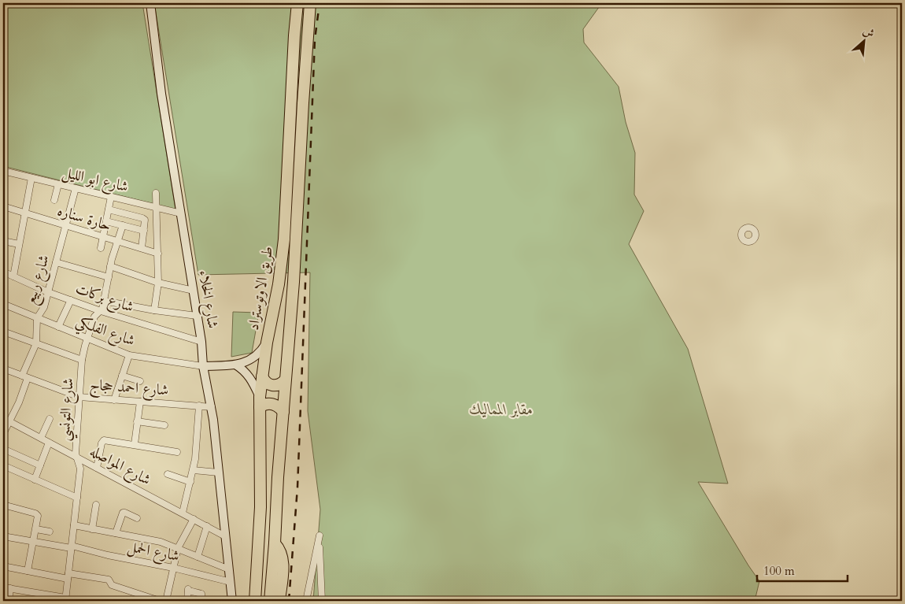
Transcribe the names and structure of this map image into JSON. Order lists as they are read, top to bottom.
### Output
{
  "streets": {
    "highway": ["طريق الاوتوستراد"],
    "street": [
      "شارع ابو الليل",
      "حارة سناره",
      "شارع ربيع",
      "شارع بركات",
      "شارع الخلاء",
      "شارع الفلكي",
      "شارع احمد حجاج",
      "شارع التونسي",
      "شارع المواصله",
      "شارع الحمل"
    ]
  },
  "crossings": [
    ["شارع ابو الليل", "شارع ربيع"],
    ["شارع ابو الليل", "شارع الخلاء"],
    ["حارة سناره", "شارع ربيع"],
    ["حارة سناره", "شارع التونسي"],
    ["شارع ربيع", "شارع بركات"],
    ["شارع ربيع", "شارع الفلكي"],
    ["شارع ربيع", "شارع احمد حجاج"],
    ["شارع ربيع", "شارع المواصله"],
    ["شارع بركات", "شارع الخلاء"],
    ["شارع بركات", "شارع التونسي"],
    ["شارع الخلاء", "شارع الفلكي"],
    ["شارع الخلاء", "شارع احمد حجاج"],
    ["شارع الخلاء", "شارع المواصله"],
    ["شارع الخلاء", "شارع الحمل"],
    ["شارع الفلكي", "شارع التونسي"],
    ["شارع احمد حجاج", "شارع التونسي"],
    ["شارع التونسي", "شارع المواصله"],
    ["شارع التونسي", "شارع الحمل"]
  ],
  "parks": ["مقابر المماليك"],
  "scale_bar": "100 m",
  "north": "top right"
}
